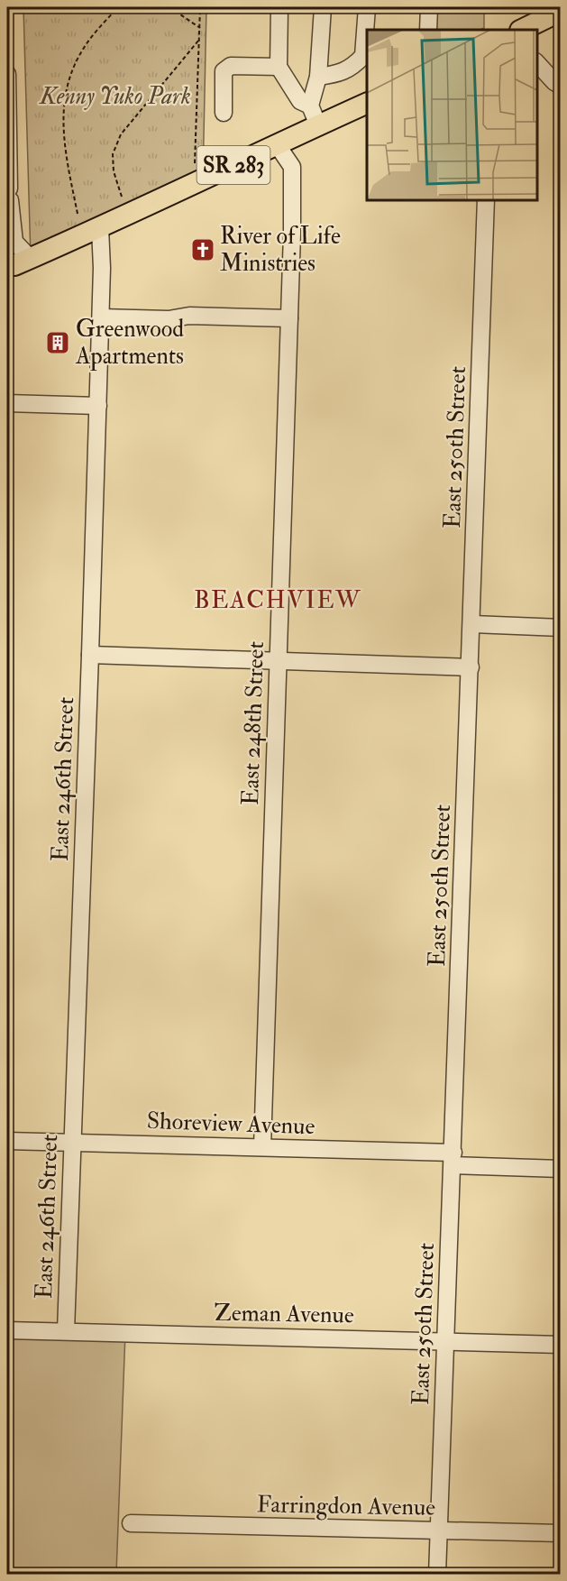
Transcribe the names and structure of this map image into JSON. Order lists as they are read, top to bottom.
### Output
{
  "streets": {
    "main road": ["SR 283"],
    "street": [
      "East 250th Street",
      "East 248th Street",
      "East 246th Street",
      "Shoreview Avenue",
      "Zeman Avenue",
      "Farringdon Avenue"
    ]
  },
  "crossings": [
    ["SR 283", "East 248th Street"],
    ["SR 283", "East 246th Street"],
    ["East 250th Street", "Shoreview Avenue"],
    ["East 250th Street", "Zeman Avenue"],
    ["East 250th Street", "Farringdon Avenue"],
    ["East 248th Street", "Shoreview Avenue"],
    ["East 246th Street", "Shoreview Avenue"],
    ["East 246th Street", "Zeman Avenue"]
  ],
  "districts": ["BEACHVIEW"],
  "parks": ["Kenny Yuko Park"],
  "places": {
    "church": ["River of Life Ministries"],
    "building": ["Greenwood Apartments"]
  }
}
